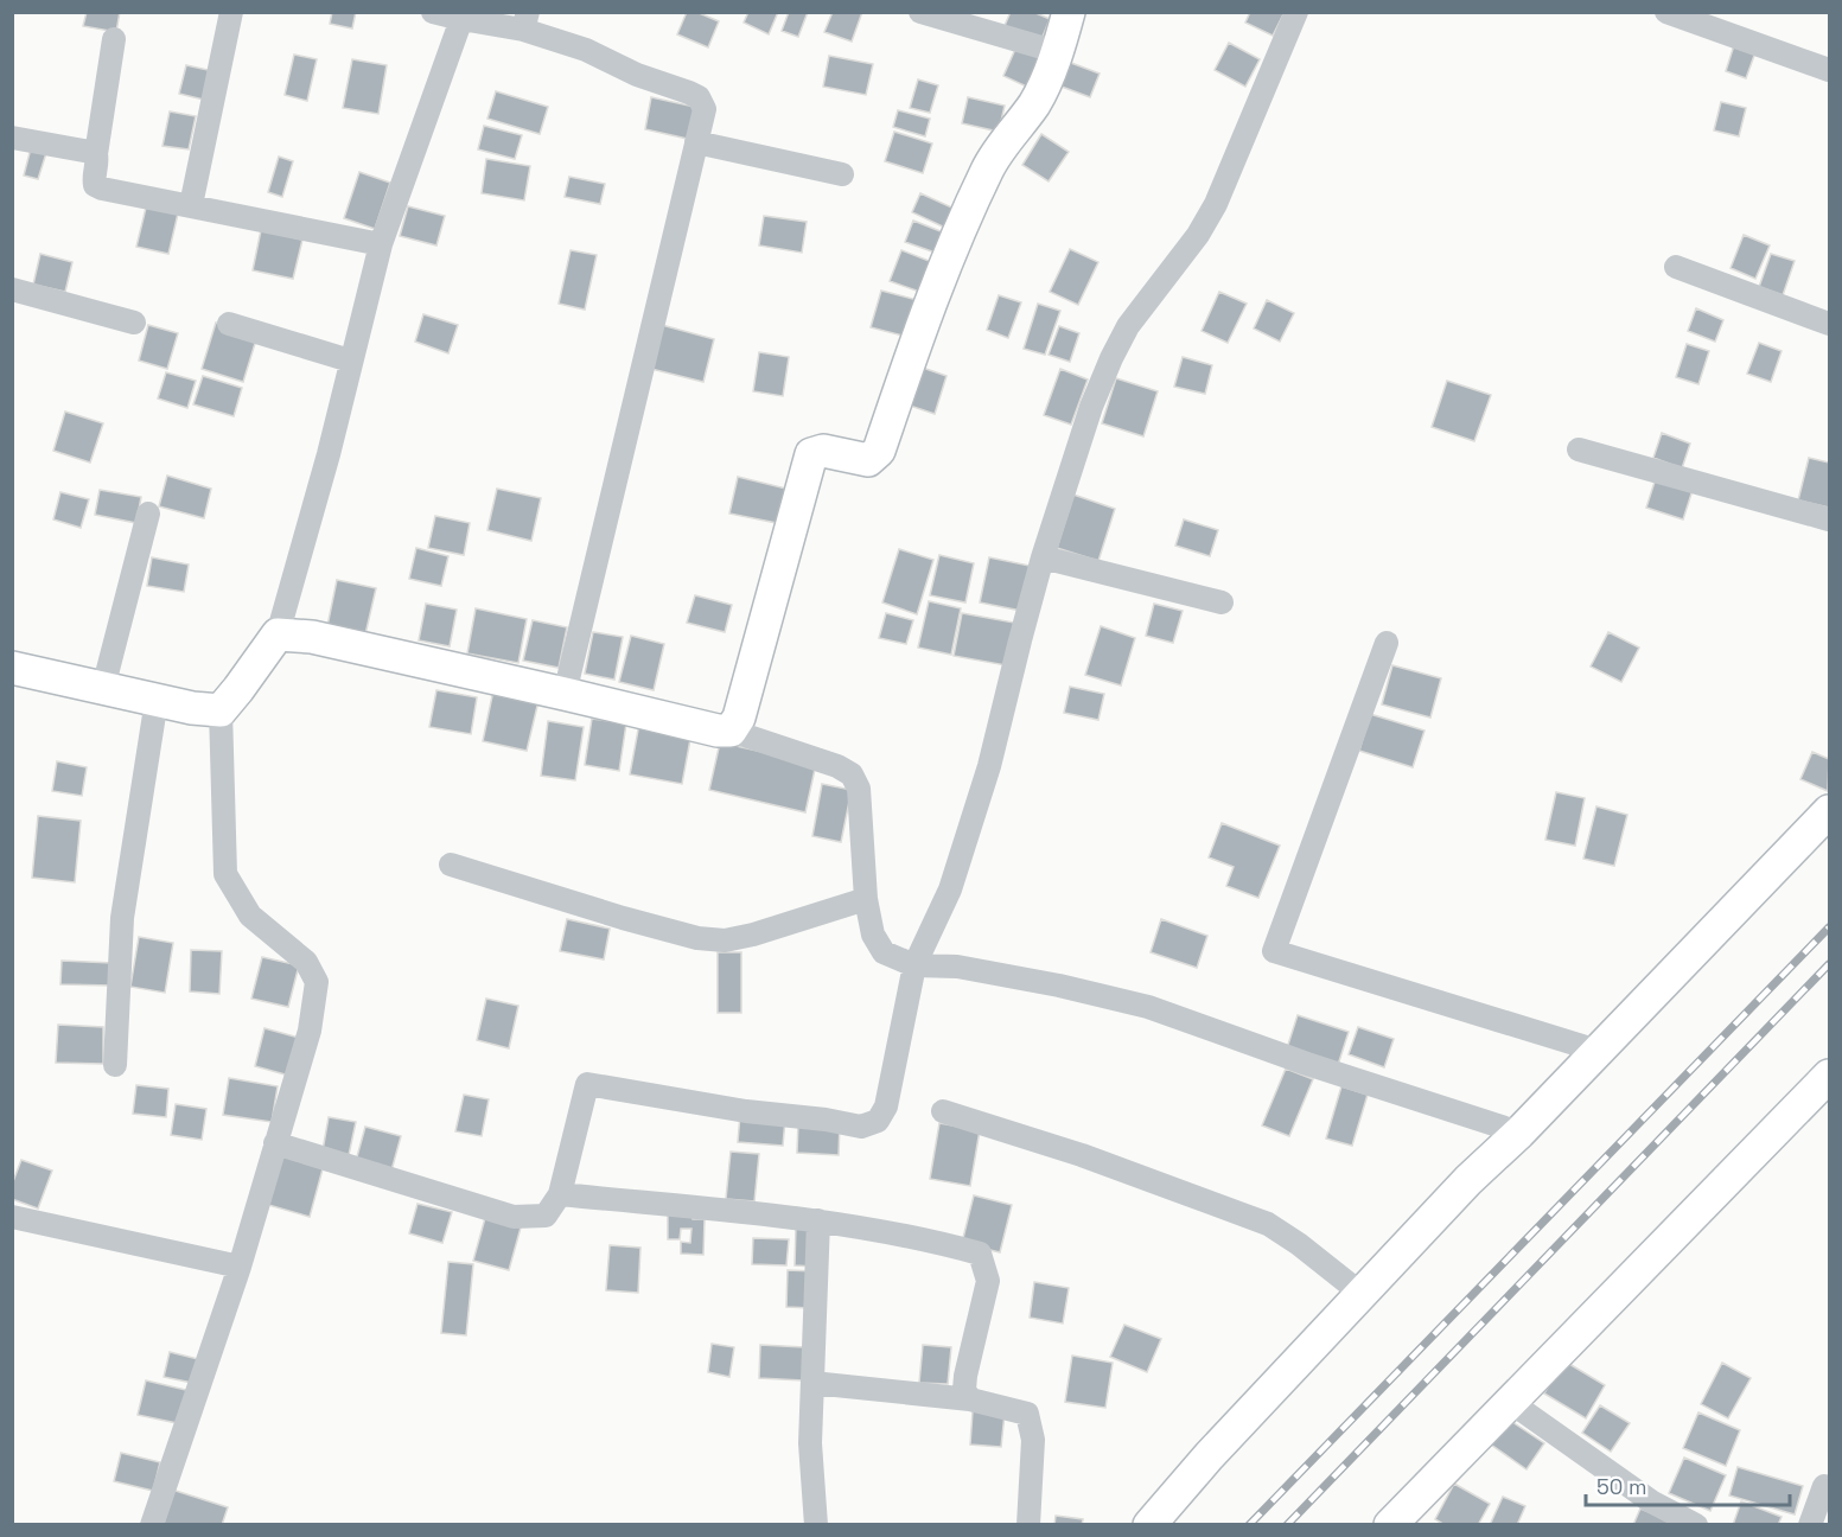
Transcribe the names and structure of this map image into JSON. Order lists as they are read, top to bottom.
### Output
{
  "scale_bar": "50 m"
}
